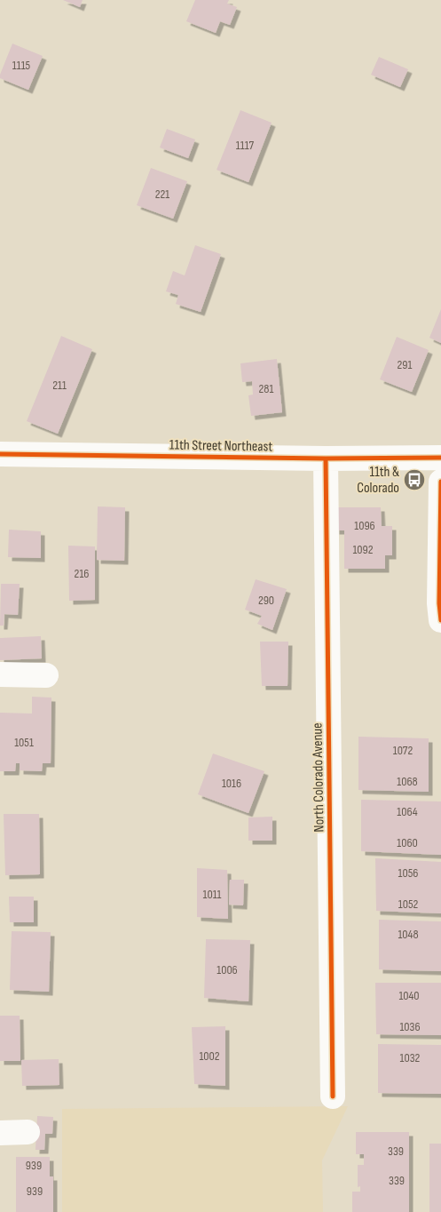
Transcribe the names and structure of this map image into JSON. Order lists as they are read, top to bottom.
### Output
{
  "streets": {
    "street": ["11th Street Northeast", "North Colorado Avenue"]
  },
  "crossings": [
    ["11th Street Northeast", "North Colorado Avenue"]
  ],
  "places": {
    "bus stop": ["11th & Colorado"]
  },
  "house_numbers": [
    "1115",
    "1117",
    "221",
    "291",
    "211",
    "281",
    "1096",
    "1092",
    "216",
    "290",
    "1051",
    "1072",
    "1068",
    "1016",
    "1064",
    "1060",
    "1056",
    "1011",
    "1052",
    "1048",
    "1006",
    "1040",
    "1036",
    "1002",
    "1032",
    "339",
    "939",
    "339",
    "939"
  ]
}
